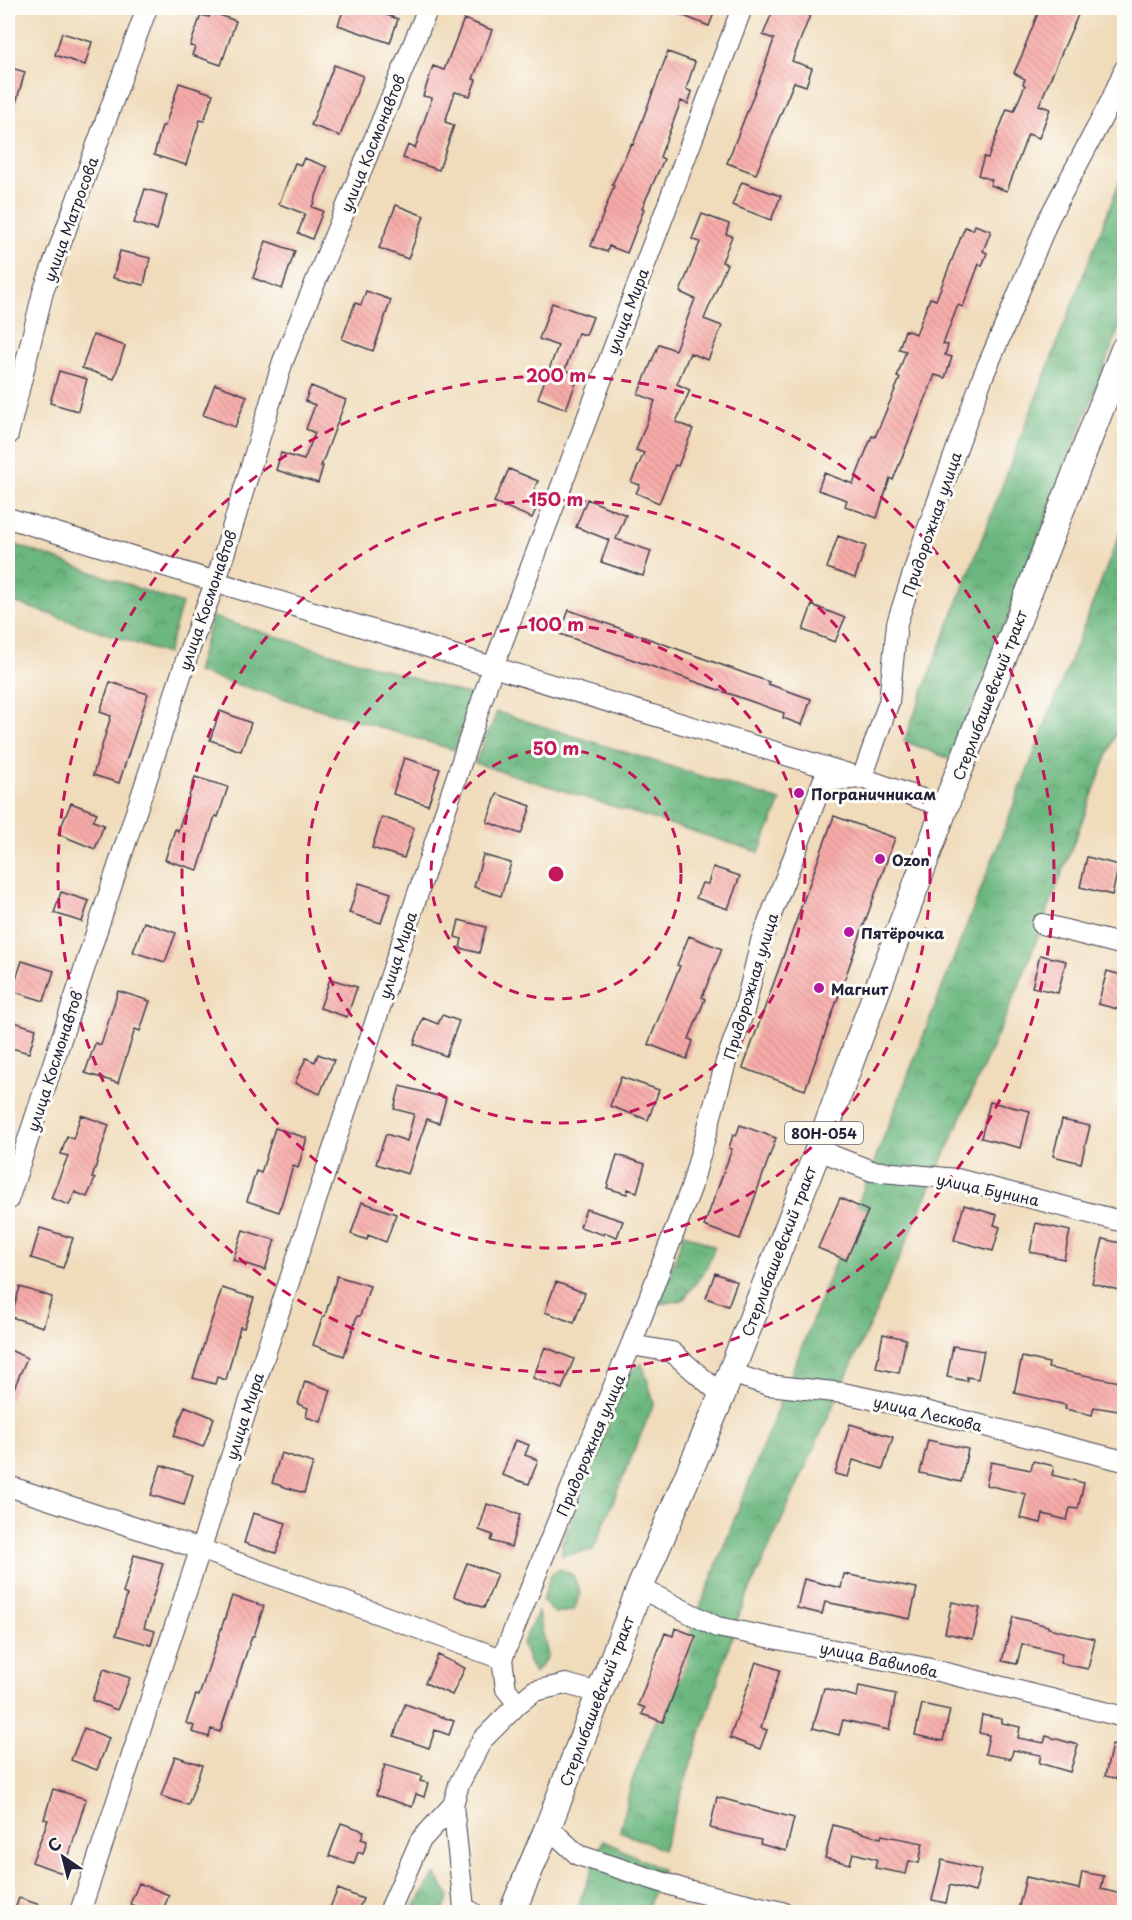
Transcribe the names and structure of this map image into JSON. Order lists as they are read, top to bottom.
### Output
{
  "streets": {
    "main road": ["Стерлибашевский тракт", "80Н-054"],
    "street": [
      "улица Космонавтов",
      "улица Матросова",
      "улица Мира",
      "Придорожная улица",
      "улица Бунина",
      "улица Лескова",
      "улица Вавилова"
    ]
  },
  "crossings": [
    ["Стерлибашевский тракт", "улица Бунина"],
    ["Стерлибашевский тракт", "улица Лескова"],
    ["Стерлибашевский тракт", "улица Вавилова"]
  ],
  "places": [
    "Пограничникам",
    "Ozon",
    "Пятёрочка",
    "Магнит"
  ],
  "north": "top left",
  "rings": [
    "200 m",
    "150 m",
    "100 m",
    "50 m"
  ]
}
